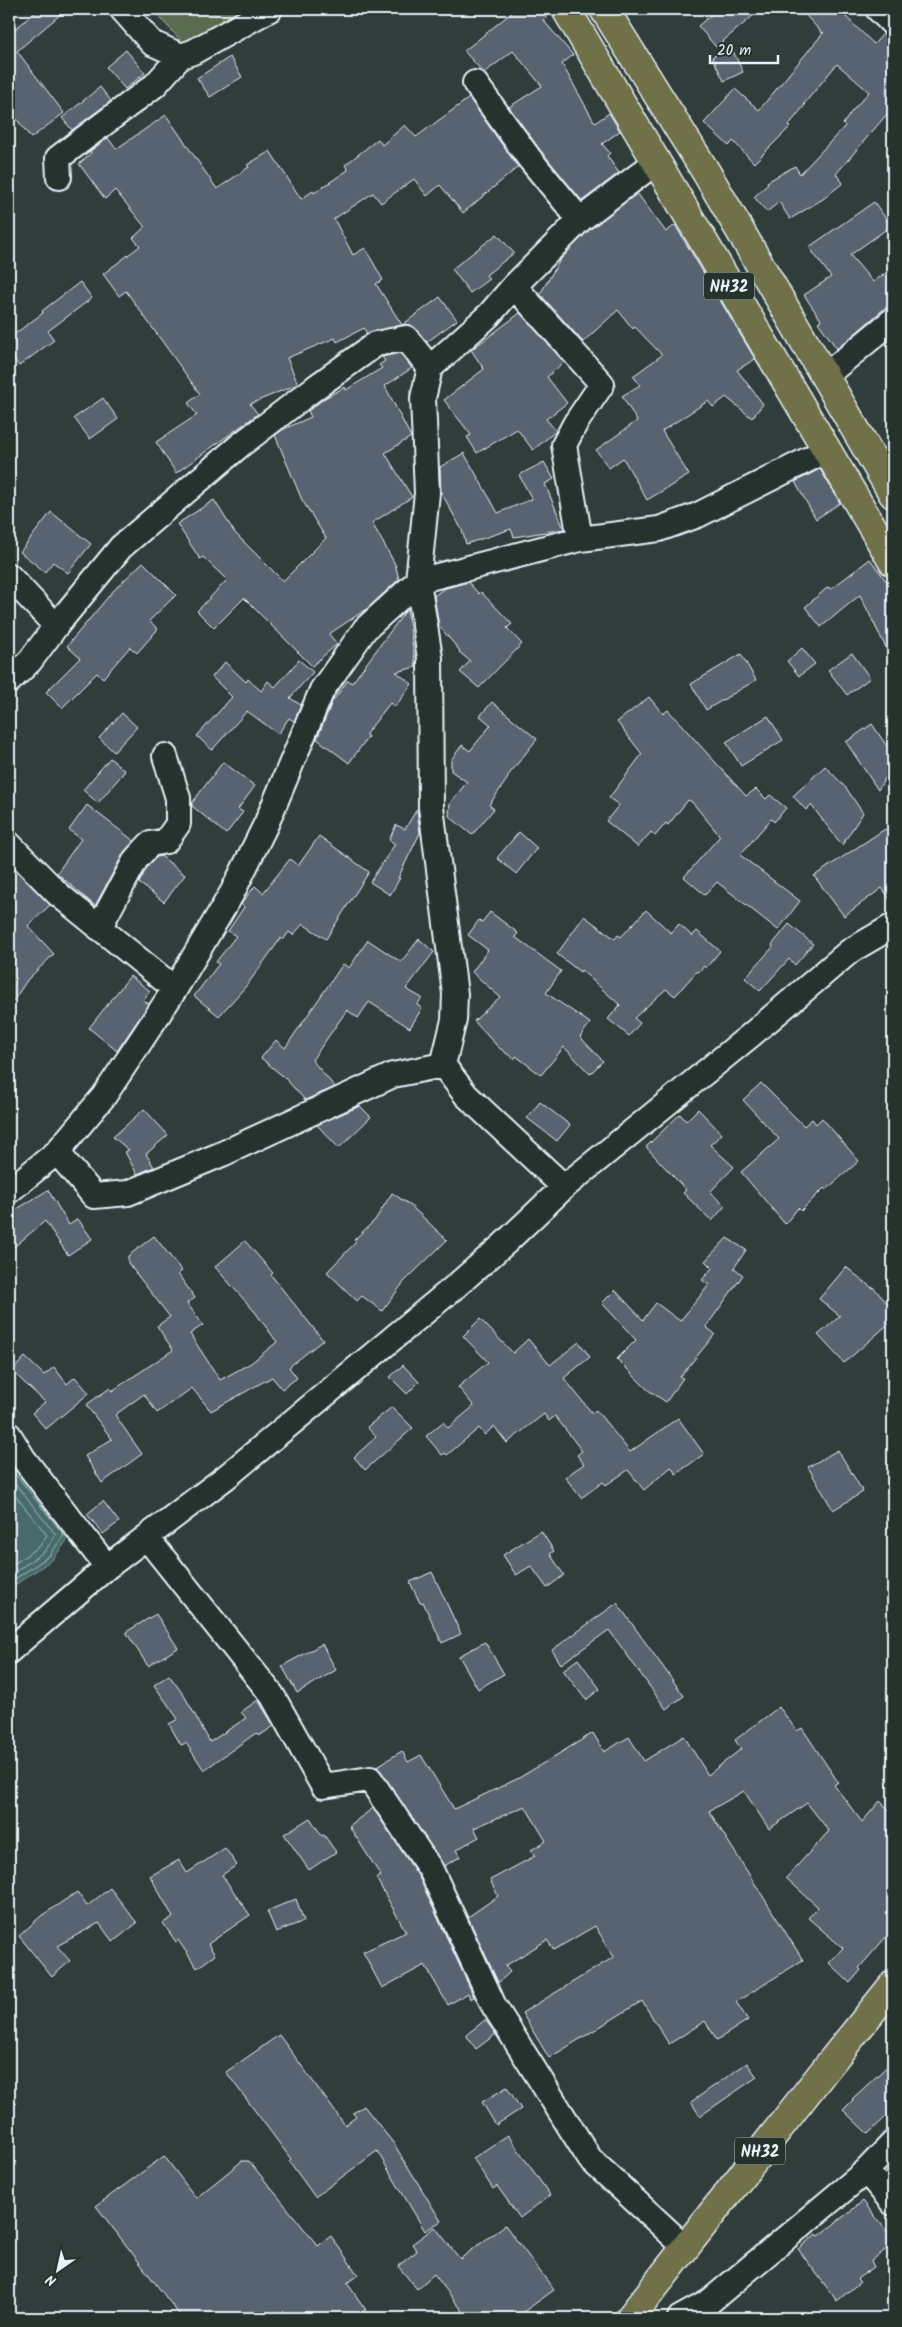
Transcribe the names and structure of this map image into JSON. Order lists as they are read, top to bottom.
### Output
{
  "streets": {
    "main road": ["NH32"]
  },
  "scale_bar": "20 m",
  "north": "bottom left"
}
